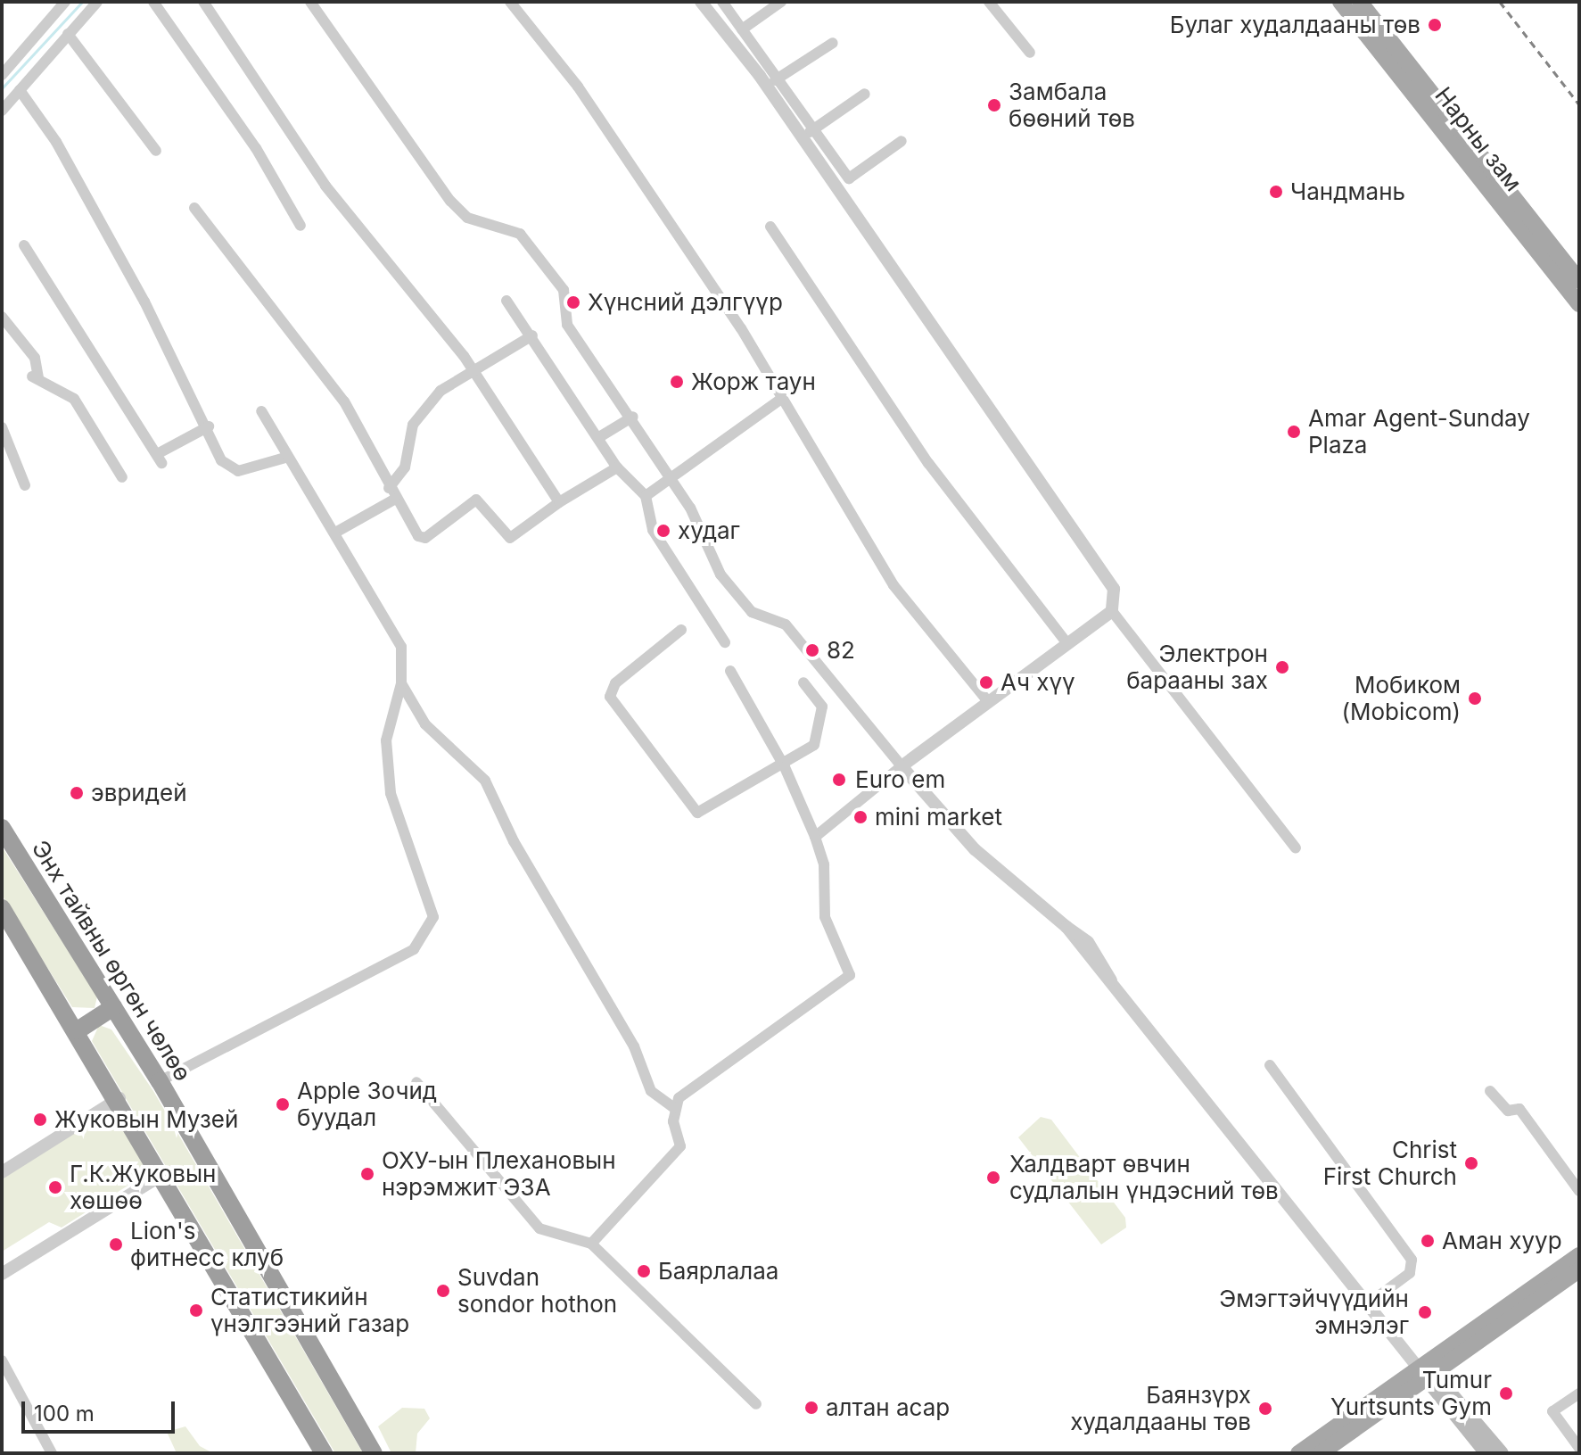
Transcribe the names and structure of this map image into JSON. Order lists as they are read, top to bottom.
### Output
{
  "streets": {
    "highway": ["Энх тайвны өргөн чөлөө"],
    "main road": ["Нарны зам"]
  },
  "places": [
    "Булаг худалдааны төв",
    "Замбала бөөний төв",
    "Чандмань",
    "Хүнсний дэлгүүр",
    "Жорж таун",
    "Amar Agent-Sunday Plaza",
    "худаг",
    "82",
    "Электрон барааны зах",
    "Ач хүү",
    "Мобиком (Mobicom)",
    "Euro em",
    "эвридей",
    "mini market",
    "Apple Зочид буудал",
    "Жуковын Музей",
    "Christ First Church",
    "ОХУ-ын Плехановын нэрэмжит ЭЗА",
    "Халдварт өвчин судлалын үндэсний төв",
    "Г.К.Жуковын хөшөө",
    "Аман хуур",
    "Lion's фитнесс клуб",
    "Баярлалаа",
    "Suvdan sondor hothon",
    "Статистикийн үнэлгээний газар",
    "Эмэгтэйчүүдийн эмнэлэг",
    "Tumur Yurtsunts Gym",
    "алтан асар",
    "Баянзүрх худалдааны төв"
  ],
  "scale_bar": "100 m"
}
